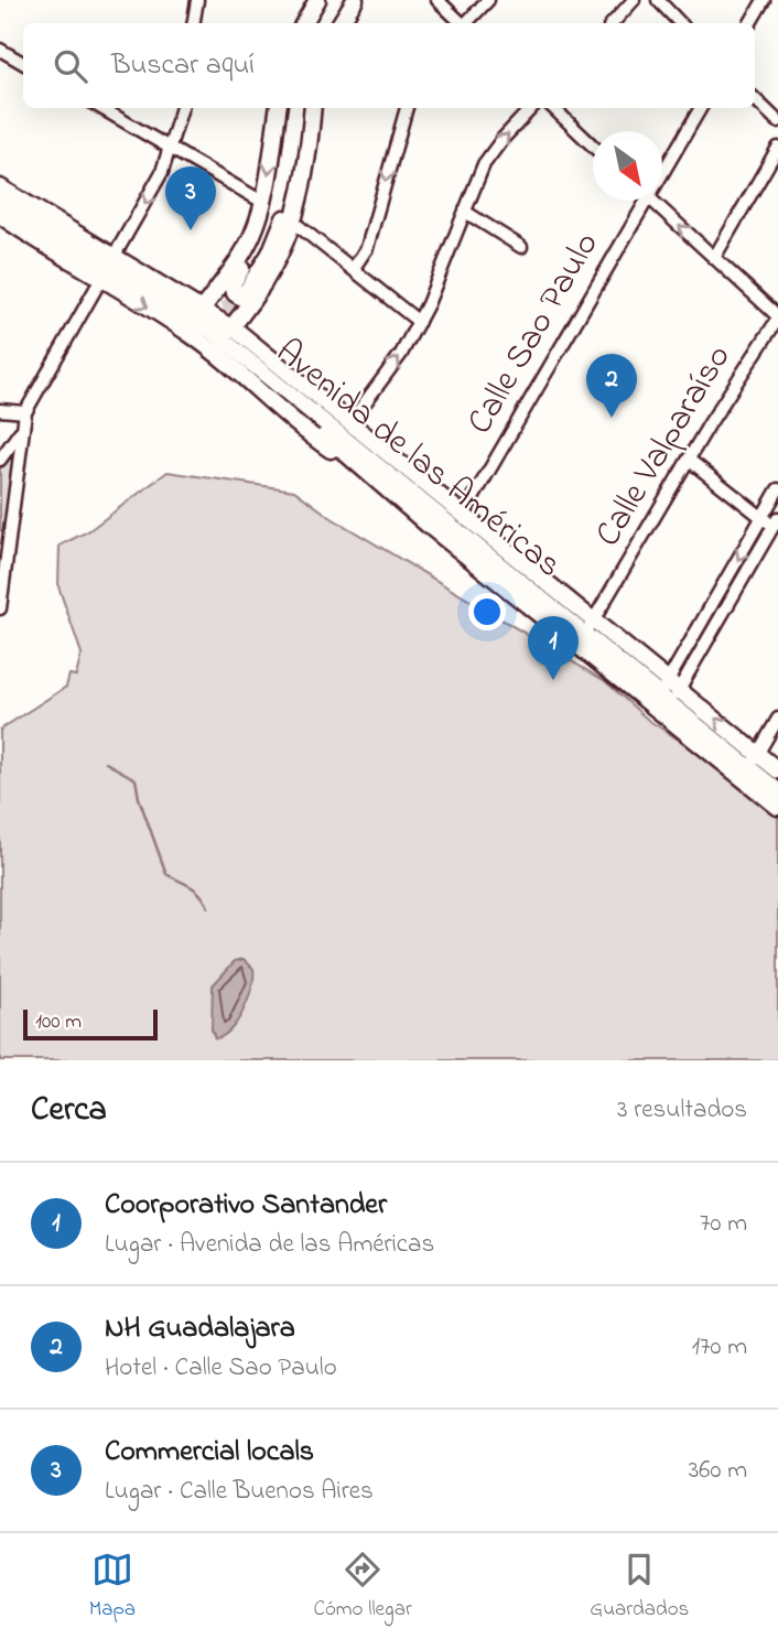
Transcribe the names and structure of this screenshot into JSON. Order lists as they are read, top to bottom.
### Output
{
  "streets": {
    "main road": ["Avenida de las Américas"],
    "street": ["Calle Sao Paulo", "Calle Valparaíso"]
  },
  "crossings": [
    ["Calle Sao Paulo", "Avenida de las Américas"],
    ["Calle Valparaíso", "Avenida de las Américas"]
  ],
  "scale_bar": "100 m",
  "north": "bottom right",
  "page": {
    "search": "Buscar aquí",
    "pins": ["3", "2", "1"],
    "scale": "100 m",
    "heading": ["Cerca", "3 resultados"],
    "list": [
      {
        "mark": "1",
        "name": "Coorporativo Santander",
        "note": "Lugar · Avenida de las Américas",
        "value": "70 m"
      },
      {
        "mark": "2",
        "name": "NH Guadalajara",
        "note": "Hotel · Calle Sao Paulo",
        "value": "170 m"
      },
      {
        "mark": "3",
        "name": "Commercial locals",
        "note": "Lugar · Calle Buenos Aires",
        "value": "360 m"
      }
    ],
    "nav": ["Mapa", "Cómo llegar", "Guardados"]
  }
}
